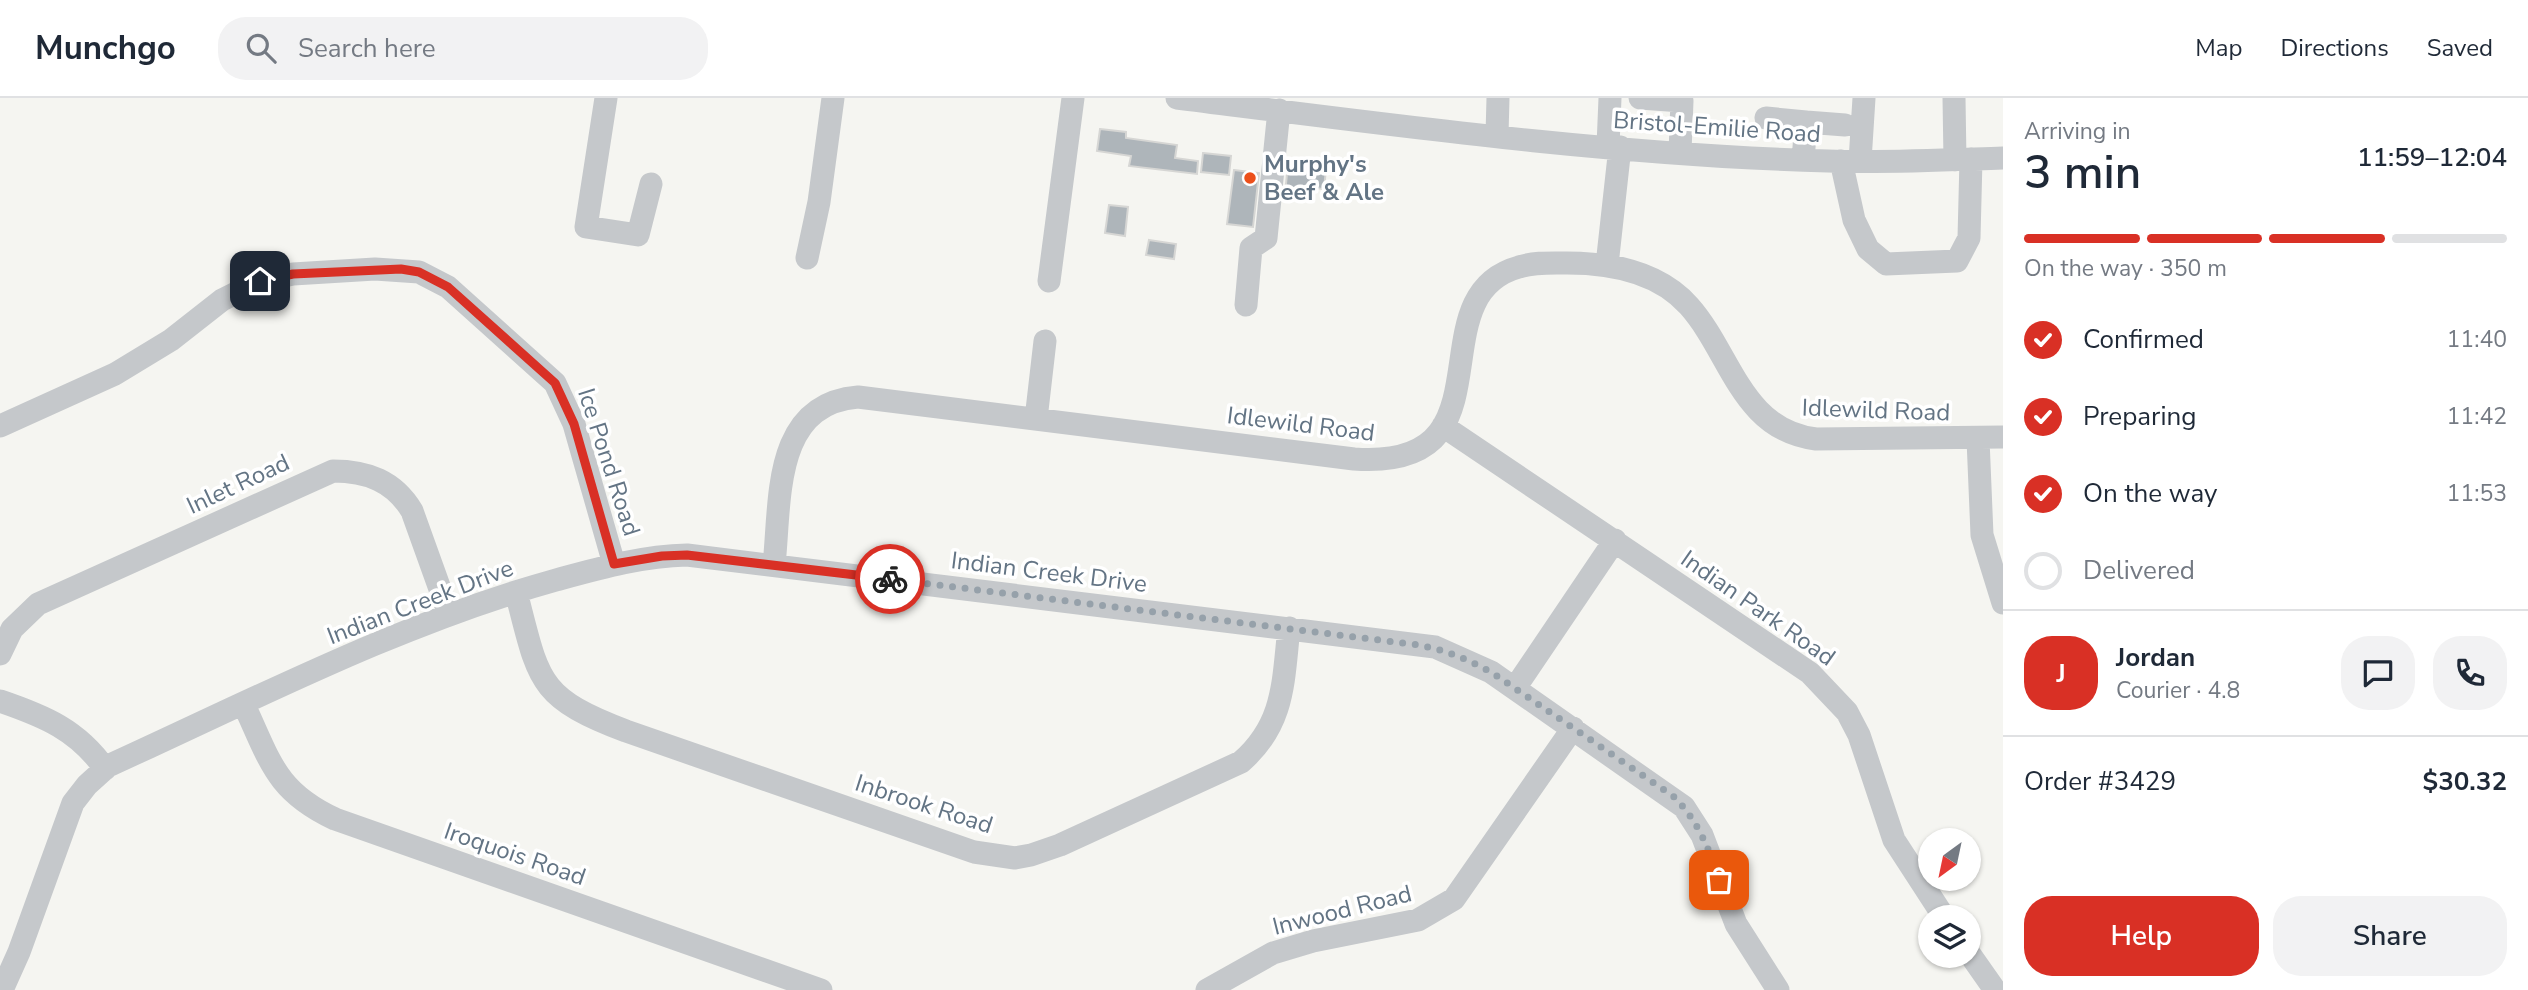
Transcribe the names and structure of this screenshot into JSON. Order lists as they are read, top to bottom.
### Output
{
  "streets": {
    "street": [
      "Bristol-Emilie Road",
      "Idlewild Road",
      "Ice Pond Road",
      "Inlet Road",
      "Indian Creek Drive",
      "Indian Park Road",
      "Inbrook Road",
      "Iroquois Road",
      "Inwood Road"
    ]
  },
  "crossings": [
    ["Idlewild Road", "Indian Creek Drive"],
    ["Idlewild Road", "Indian Park Road"],
    ["Ice Pond Road", "Indian Creek Drive"],
    ["Inlet Road", "Indian Creek Drive"],
    ["Indian Creek Drive", "Inbrook Road"],
    ["Indian Creek Drive", "Iroquois Road"],
    ["Indian Creek Drive", "Inwood Road"]
  ],
  "places": ["Murphy's Beef & Ale"],
  "north": "bottom left",
  "page": {
    "header": "Munchgo",
    "search": "Search here",
    "nav": ["Map", "Directions", "Saved"],
    "heading": ["3 min", "Arriving in", "11:59–12:04"],
    "panel": [
      "Jordan",
      "Courier · 4.8",
      "Order #3429",
      "$30.32"
    ],
    "bar": "On the way · 350 m",
    "list": [
      ["Confirmed", "11:40"],
      ["Preparing", "11:42"],
      ["On the way", "11:53"],
      "Delivered"
    ],
    "round": "J",
    "buttons": ["Help", "Share"]
  }
}
